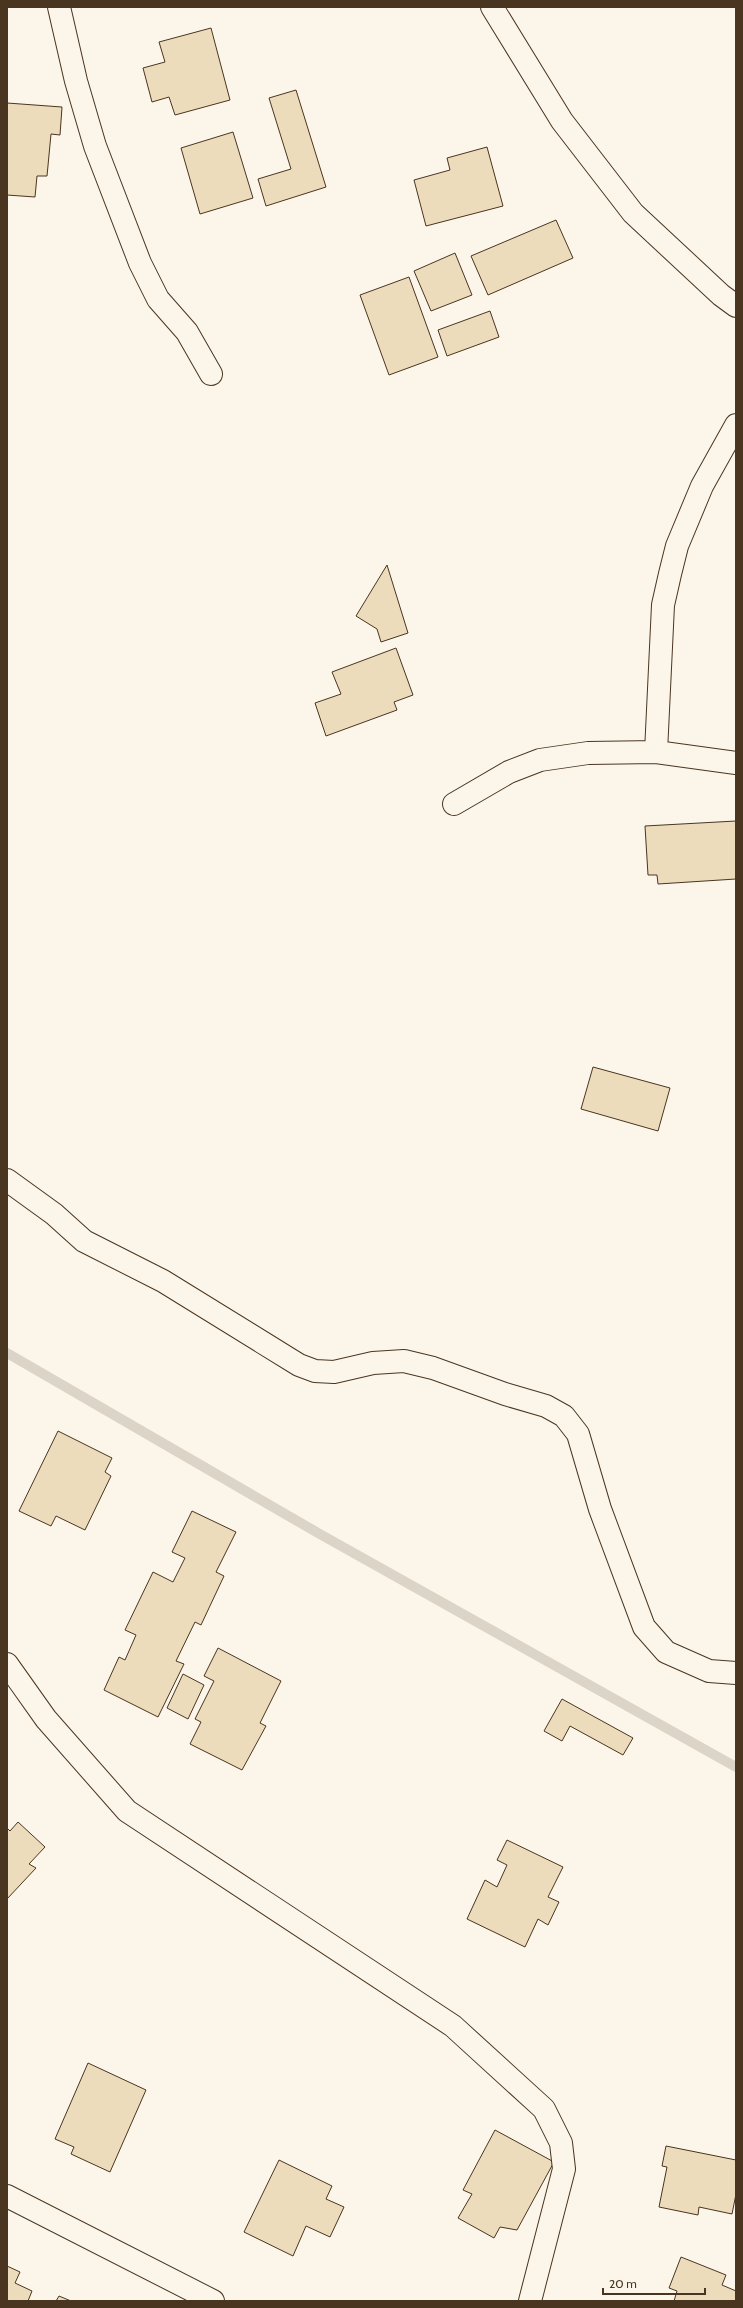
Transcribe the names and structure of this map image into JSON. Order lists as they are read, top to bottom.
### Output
{
  "scale_bar": "20 m"
}
